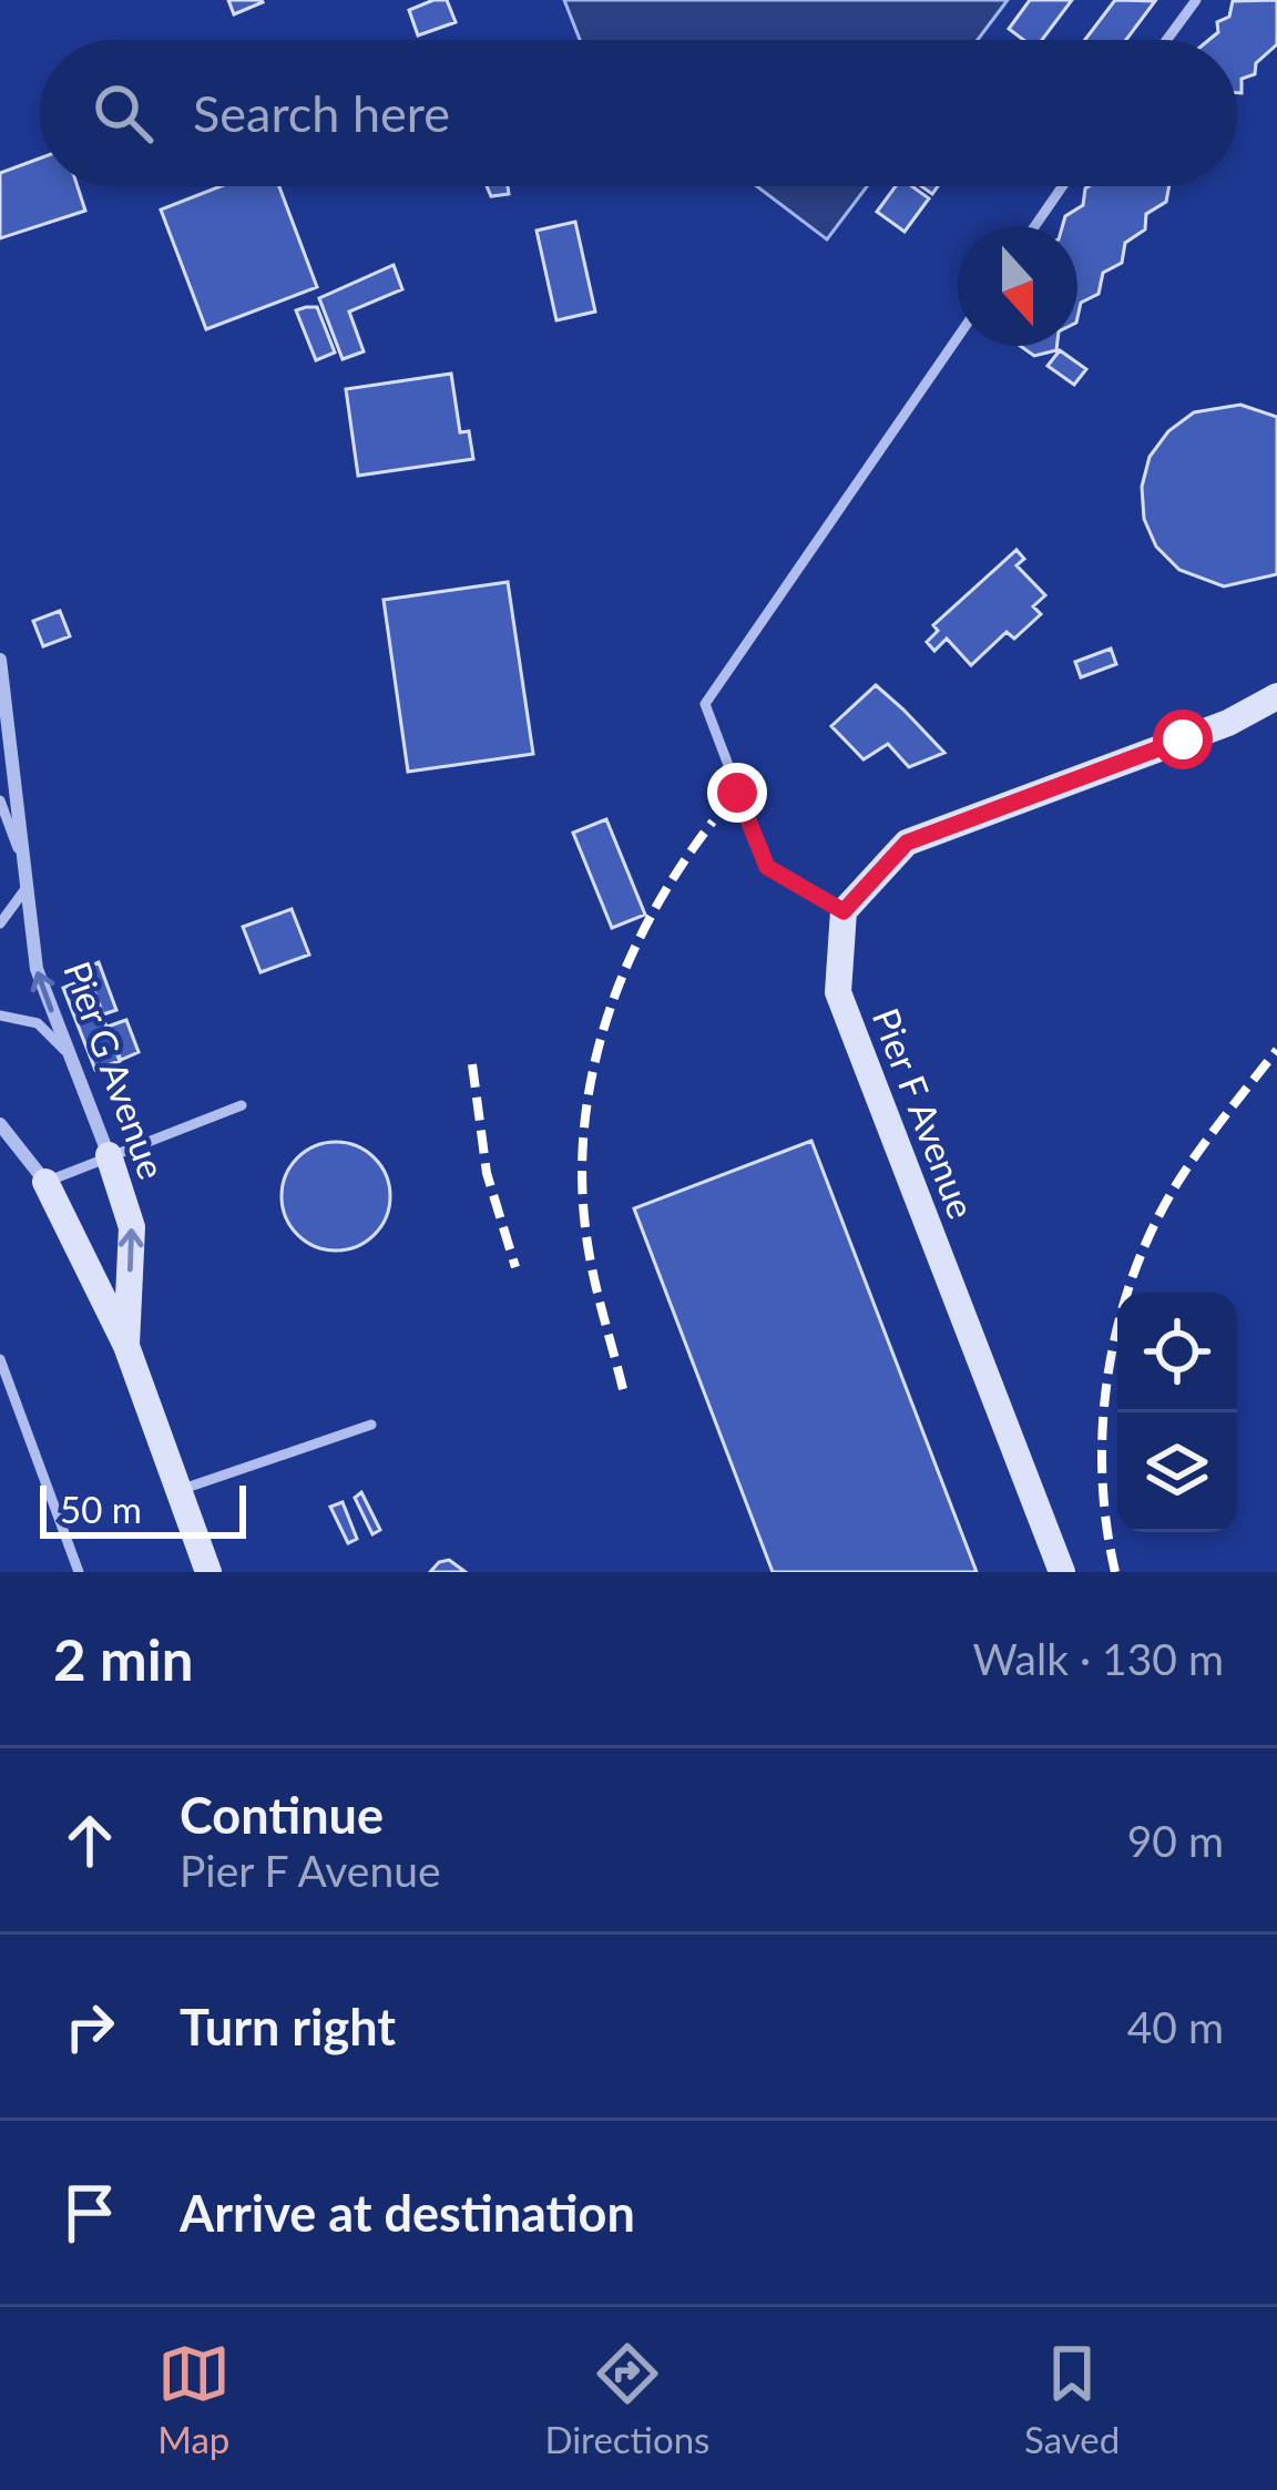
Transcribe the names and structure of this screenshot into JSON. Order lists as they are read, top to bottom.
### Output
{
  "streets": {
    "main road": ["Pier G Avenue", "Pier F Avenue"]
  },
  "scale_bar": "50 m",
  "north": "bottom",
  "page": {
    "search": "Search here",
    "scale": "50 m",
    "heading": ["2 min", "Walk · 130 m"],
    "list": [
      ["Continue", "Pier F Avenue", "90 m"],
      ["Turn right", "40 m"],
      "Arrive at destination"
    ],
    "nav": ["Map", "Directions", "Saved"]
  }
}
